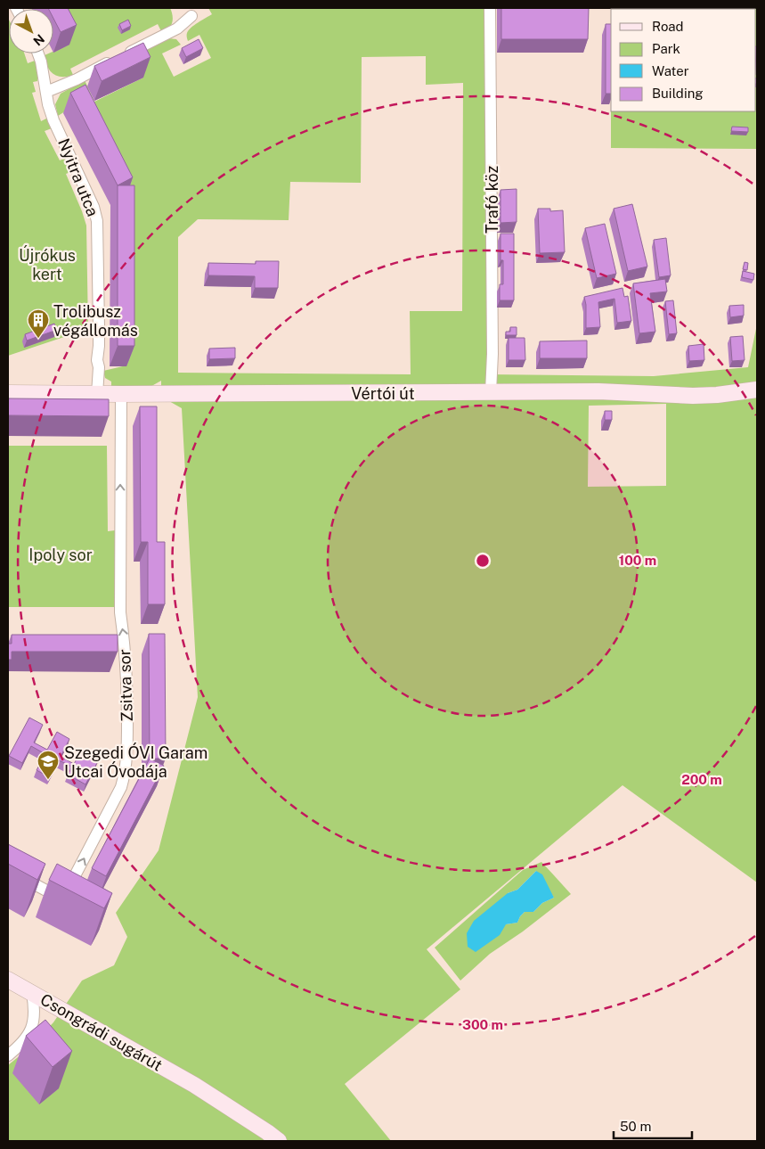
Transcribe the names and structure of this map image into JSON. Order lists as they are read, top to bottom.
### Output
{
  "streets": {
    "street": [
      "Nyitra utca",
      "Trafó köz",
      "Vértói út",
      "Zsitva sor",
      "Csongrádi sugárút"
    ]
  },
  "crossings": [
    ["Nyitra utca", "Vértói út"],
    ["Trafó köz", "Vértói út"],
    ["Vértói út", "Zsitva sor"]
  ],
  "one_way": ["Zsitva sor"],
  "parks": ["Újrókus kert", "Ipoly sor"],
  "places": {
    "building": ["Trolibusz végállomás"],
    "school or university": ["Szegedi ÓVI Garam Utcai Óvodája"]
  },
  "legend": [
    "Road",
    "Park",
    "Water",
    "Building"
  ],
  "scale_bar": "50 m",
  "north": "bottom right",
  "rings": ["100 m", "200 m", "300 m"]
}
